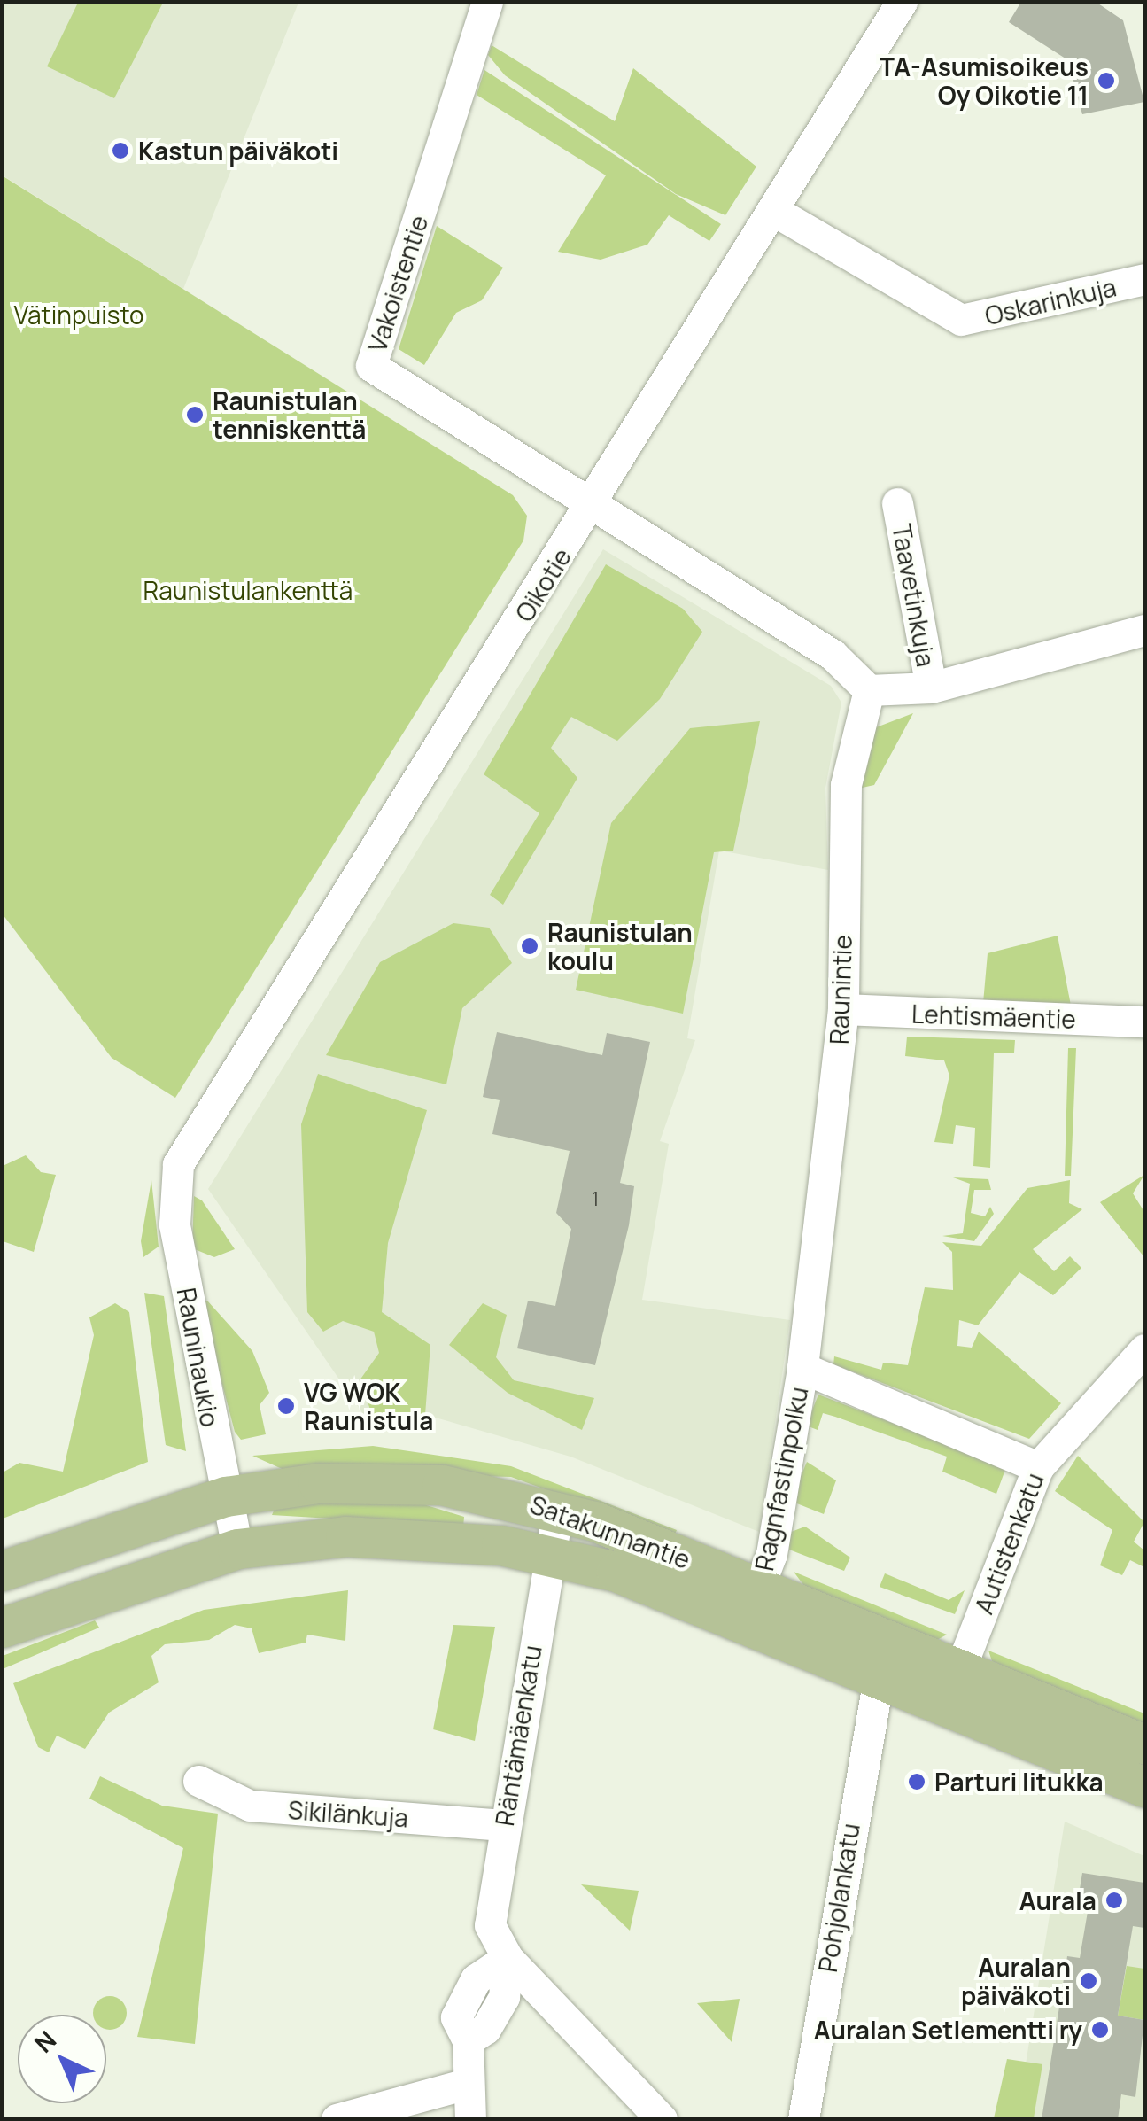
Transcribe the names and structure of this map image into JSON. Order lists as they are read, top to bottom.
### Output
{
  "streets": {
    "main road": ["Satakunnantie"],
    "street": [
      "Vakoistentie",
      "Oskarinkuja",
      "Oikotie",
      "Taavetinkuja",
      "Raunintie",
      "Lehtismäentie",
      "Rauninaukio",
      "Ragnfastinpolku",
      "Autistenkatu",
      "Räntämäenkatu",
      "Sikilänkuja",
      "Pohjolankatu"
    ]
  },
  "crossings": [
    ["Vakoistentie", "Oikotie"],
    ["Oskarinkuja", "Oikotie"],
    ["Oikotie", "Rauninaukio"],
    ["Raunintie", "Lehtismäentie"],
    ["Raunintie", "Ragnfastinpolku"],
    ["Rauninaukio", "Satakunnantie"],
    ["Ragnfastinpolku", "Satakunnantie"],
    ["Satakunnantie", "Autistenkatu"],
    ["Satakunnantie", "Räntämäenkatu"],
    ["Satakunnantie", "Pohjolankatu"],
    ["Räntämäenkatu", "Sikilänkuja"]
  ],
  "parks": ["Vätinpuisto", "Raunistulankenttä"],
  "places": [
    "TA-Asumisoikeus Oy Oikotie 11",
    "Kastun päiväkoti",
    "Raunistulan tenniskenttä",
    "Raunistulan koulu",
    "VG WOK Raunistula",
    "Parturi Iitukka",
    "Aurala",
    "Auralan päiväkoti",
    "Auralan Setlementti ry"
  ],
  "house_numbers": ["1"],
  "north": "top left"
}
